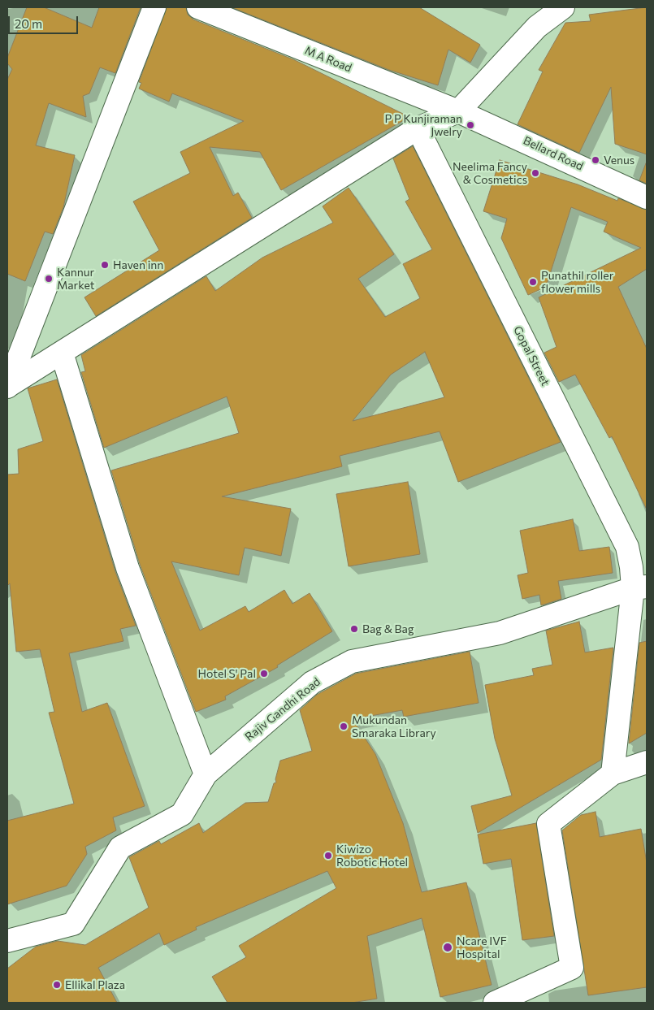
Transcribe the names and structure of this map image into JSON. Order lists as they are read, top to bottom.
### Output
{
  "streets": {
    "street": [
      "M A Road",
      "Bellard Road",
      "Gopal Street",
      "Rajiv Gandhi Road"
    ]
  },
  "crossings": [
    ["M A Road", "Bellard Road"],
    ["Gopal Street", "Rajiv Gandhi Road"]
  ],
  "places": [
    "P P Kunjiraman Jwelry",
    "Venus",
    "Neelima Fancy & Cosmetics",
    "Haven inn",
    "Kannur Market",
    "Punathil roller flower mills",
    "Bag & Bag",
    "Hotel S' Pal",
    "Mukundan Smaraka Library",
    "Kiwizo Robotic Hotel",
    "Ncare IVF Hospital",
    "Ellikal Plaza"
  ],
  "scale_bar": "20 m"
}
